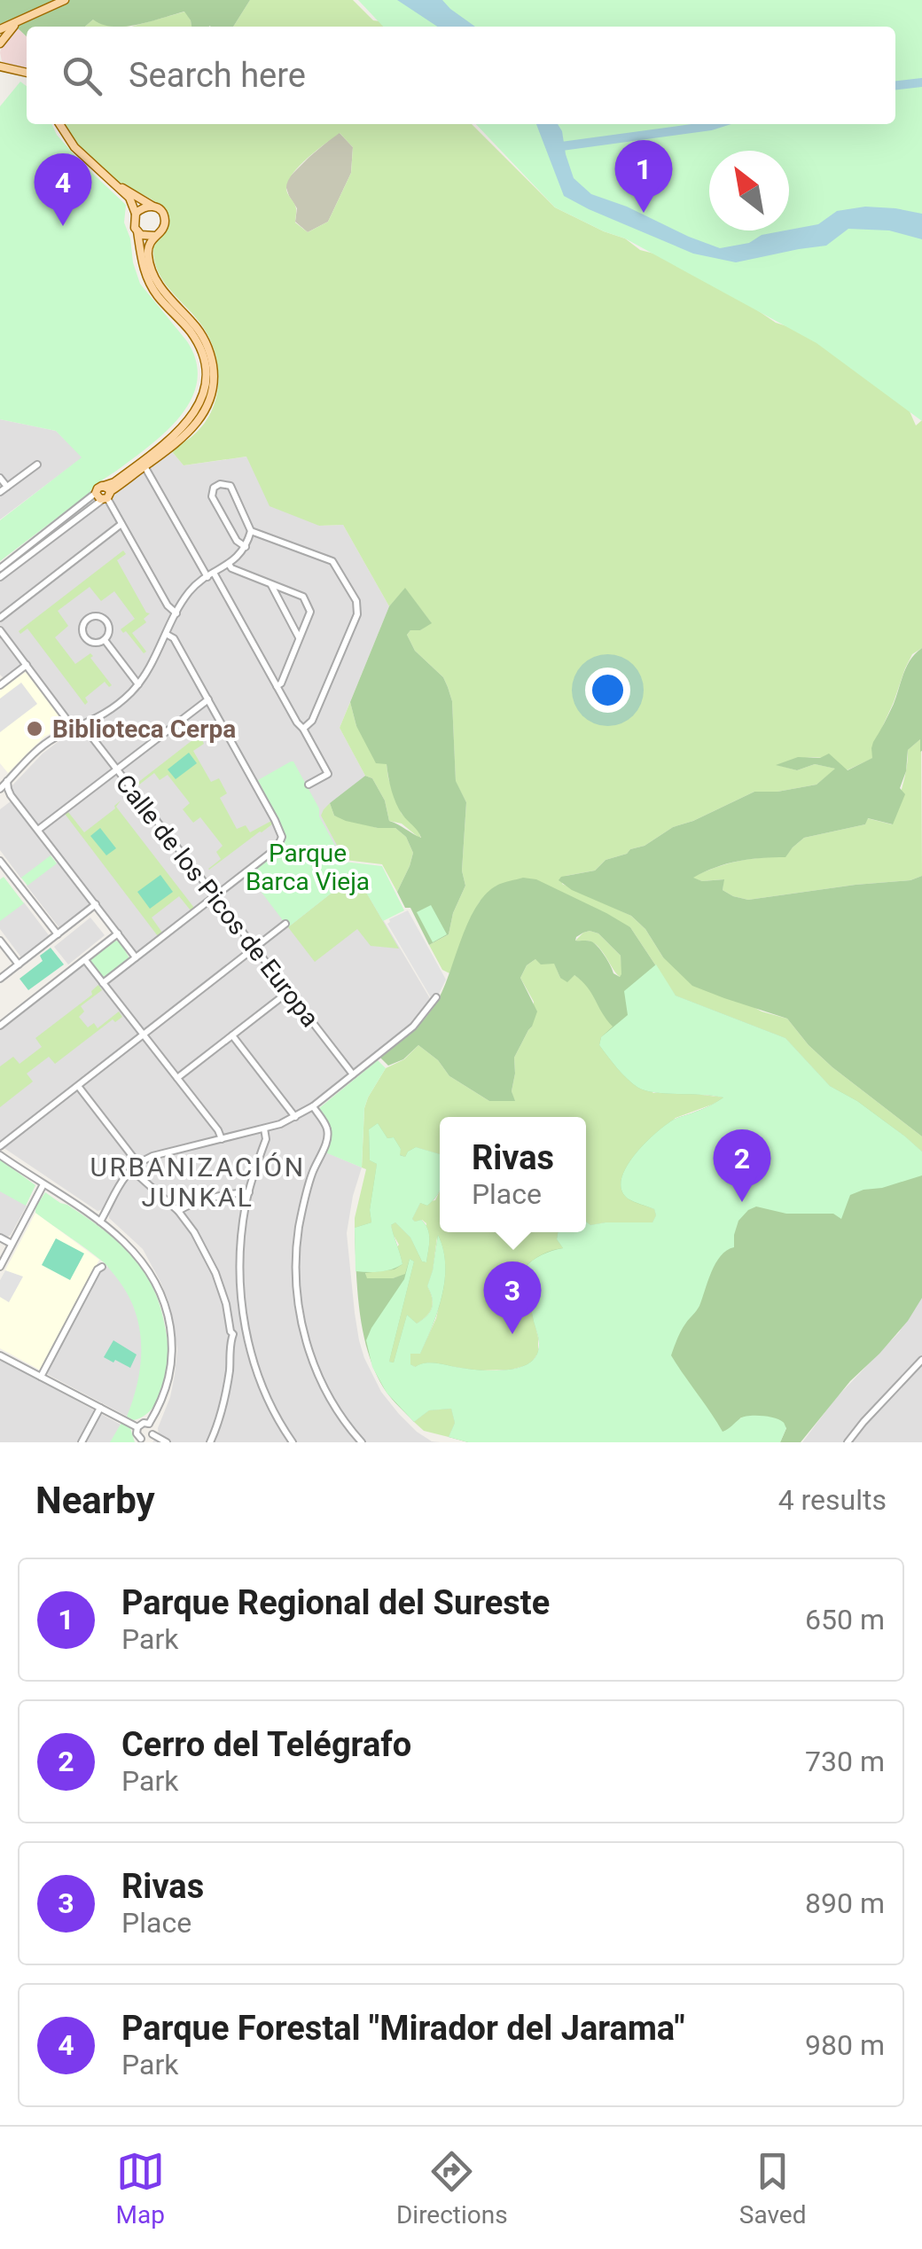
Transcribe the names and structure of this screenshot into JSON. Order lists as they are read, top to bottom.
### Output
{
  "streets": {
    "street": ["Calle de los Picos de Europa"]
  },
  "districts": ["URBANIZACIÓN JUNKAL"],
  "parks": ["Parque Barca Vieja"],
  "places": ["Biblioteca Cerpa"],
  "north": "top left",
  "page": {
    "search": "Search here",
    "pins": [
      "1",
      "4",
      "2",
      "3"
    ],
    "popup": ["Rivas", "Place"],
    "heading": ["Nearby", "4 results"],
    "list": [
      {
        "mark": "1",
        "name": "Parque Regional del Sureste",
        "note": "Park",
        "value": "650 m"
      },
      {
        "mark": "2",
        "name": "Cerro del Telégrafo",
        "note": "Park",
        "value": "730 m"
      },
      {
        "mark": "3",
        "name": "Rivas",
        "note": "Place",
        "value": "890 m"
      },
      {
        "mark": "4",
        "name": "Parque Forestal \"Mirador del Jarama\"",
        "note": "Park",
        "value": "980 m"
      }
    ],
    "nav": ["Map", "Directions", "Saved"]
  }
}
